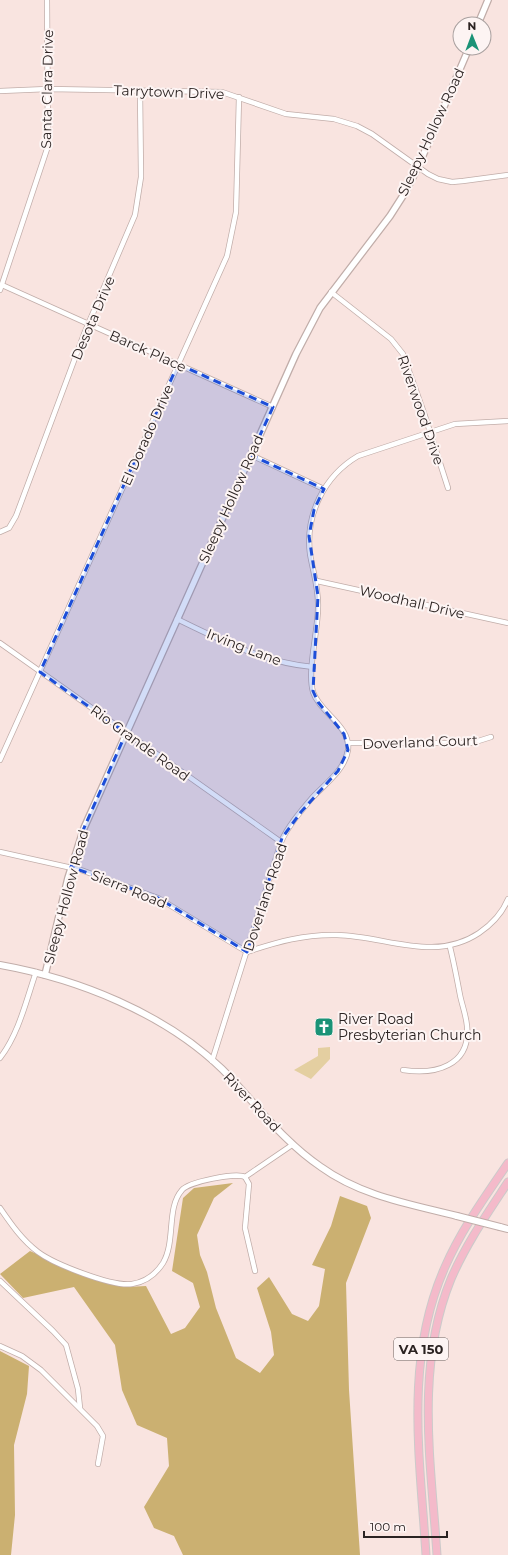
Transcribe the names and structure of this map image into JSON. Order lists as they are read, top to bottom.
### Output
{
  "streets": {
    "highway": ["VA 150"],
    "main road": ["River Road"],
    "street": [
      "Santa Clara Drive",
      "Tarrytown Drive",
      "Sleepy Hollow Road",
      "Desota Drive",
      "Barck Place",
      "Riverwood Drive",
      "El Dorado Drive",
      "Woodhall Drive",
      "Irving Lane",
      "Doverland Court",
      "Rio Grande Road",
      "Sierra Road",
      "Doverland Road"
    ]
  },
  "crossings": [
    ["Santa Clara Drive", "Tarrytown Drive"],
    ["Santa Clara Drive", "Barck Place"],
    ["Tarrytown Drive", "Sleepy Hollow Road"],
    ["Tarrytown Drive", "Desota Drive"],
    ["Tarrytown Drive", "El Dorado Drive"],
    ["Sleepy Hollow Road", "Barck Place"],
    ["Sleepy Hollow Road", "Riverwood Drive"],
    ["Sleepy Hollow Road", "Irving Lane"],
    ["Sleepy Hollow Road", "Rio Grande Road"],
    ["Sleepy Hollow Road", "Sierra Road"],
    ["Sleepy Hollow Road", "River Road"],
    ["Desota Drive", "Barck Place"],
    ["Barck Place", "El Dorado Drive"],
    ["El Dorado Drive", "Rio Grande Road"],
    ["Doverland Court", "Doverland Road"],
    ["Rio Grande Road", "Doverland Road"],
    ["Sierra Road", "Doverland Road"],
    ["Doverland Road", "River Road"]
  ],
  "places": {
    "church": ["River Road Presbyterian Church"]
  },
  "scale_bar": "100 m",
  "north": "top"
}
